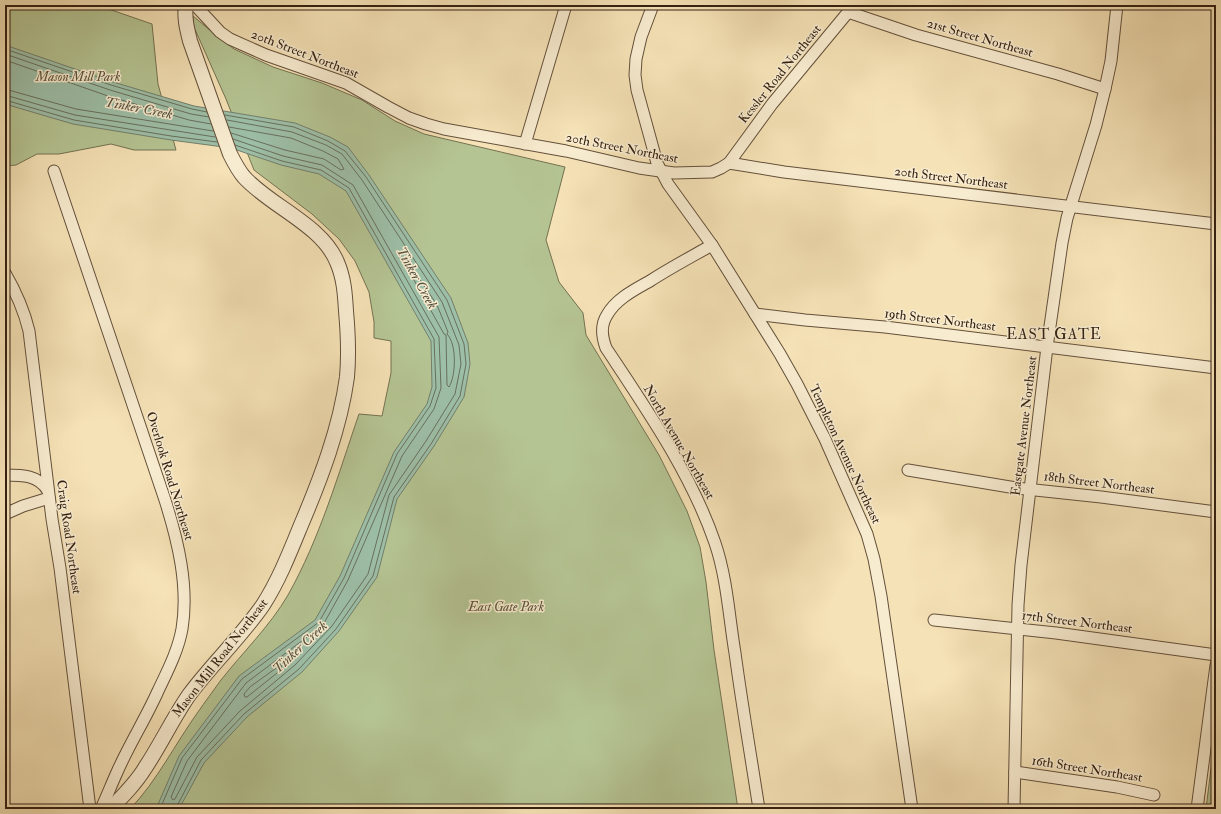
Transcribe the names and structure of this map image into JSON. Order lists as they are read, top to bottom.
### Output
{
  "streets": {
    "street": [
      "21st Street Northeast",
      "20th Street Northeast",
      "Kessler Road Northeast",
      "19th Street Northeast",
      "Eastgate Avenue Northeast",
      "North Avenue Northeast",
      "Templeton Avenue Northeast",
      "Overlook Road Northeast",
      "18th Street Northeast",
      "Craig Road Northeast",
      "17th Street Northeast",
      "Mason Mill Road Northeast",
      "16th Street Northeast"
    ]
  },
  "crossings": [
    ["21st Street Northeast", "Kessler Road Northeast"],
    ["21st Street Northeast", "Eastgate Avenue Northeast"],
    ["20th Street Northeast", "Kessler Road Northeast"],
    ["20th Street Northeast", "Eastgate Avenue Northeast"],
    ["20th Street Northeast", "Templeton Avenue Northeast"],
    ["19th Street Northeast", "Eastgate Avenue Northeast"],
    ["19th Street Northeast", "Templeton Avenue Northeast"],
    ["Eastgate Avenue Northeast", "18th Street Northeast"],
    ["Eastgate Avenue Northeast", "17th Street Northeast"],
    ["Eastgate Avenue Northeast", "16th Street Northeast"],
    ["North Avenue Northeast", "Templeton Avenue Northeast"]
  ],
  "districts": ["EAST GATE"],
  "water": ["Tinker Creek"],
  "parks": ["Mason Mill Park", "East Gate Park"]
}
